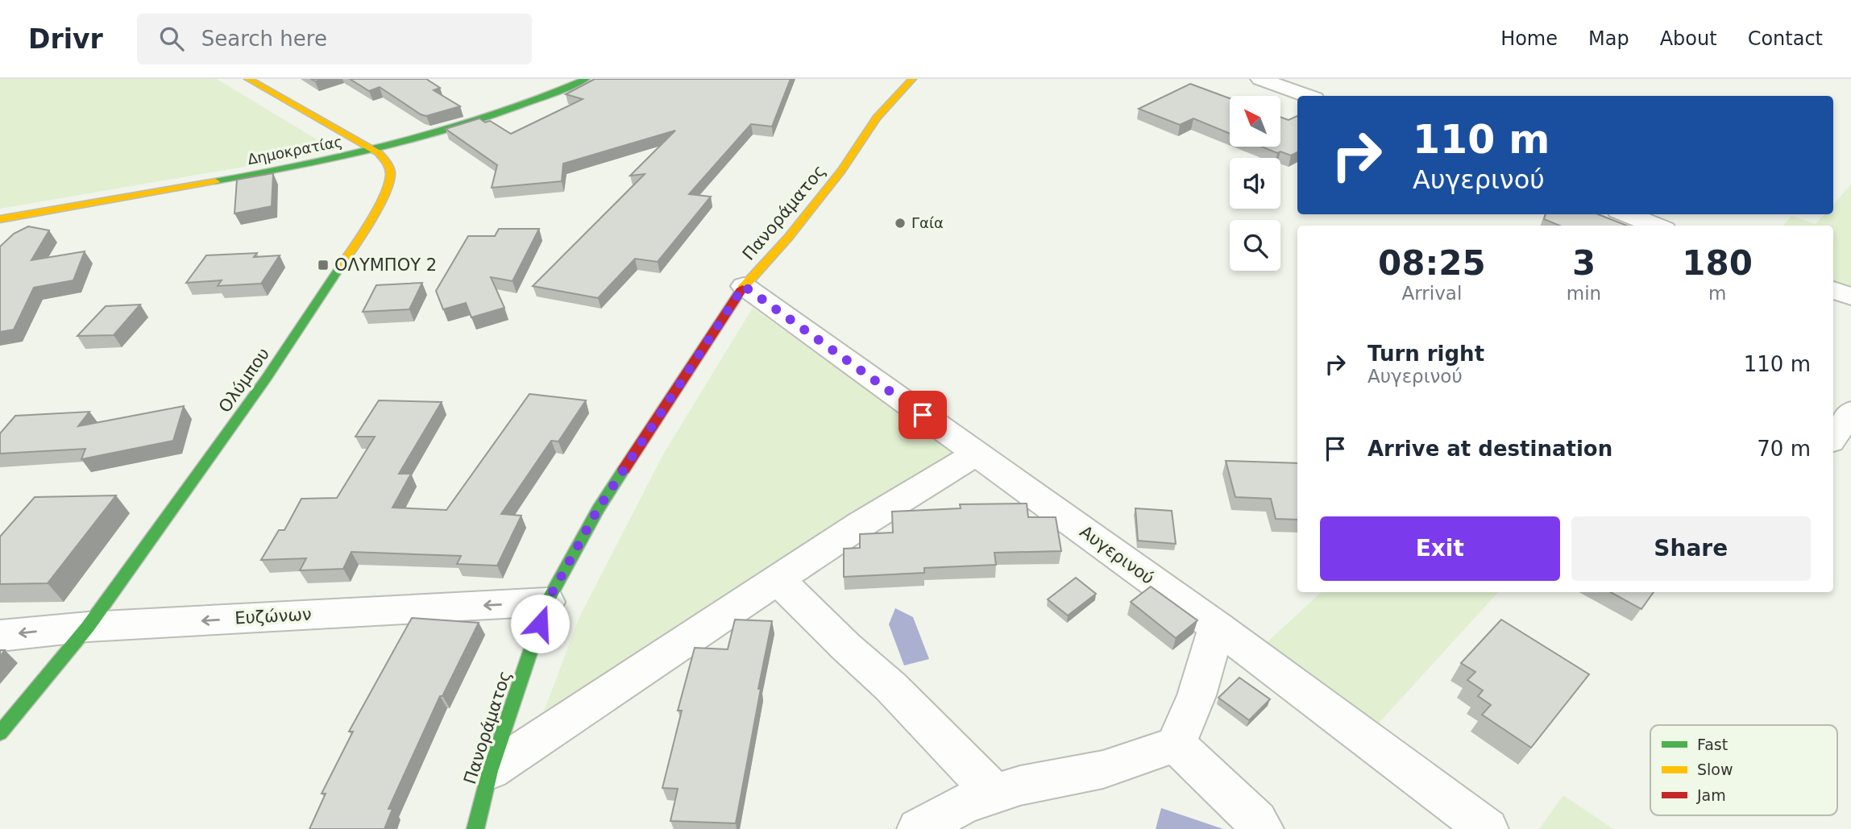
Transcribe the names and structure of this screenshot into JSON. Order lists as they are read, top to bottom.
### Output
{
  "streets": {
    "street": [
      "Δημοκρατίας",
      "Πανοράματος",
      "Ολύμπου",
      "Αυγερινού",
      "Ευζώνων"
    ]
  },
  "crossings": [
    ["Δημοκρατίας", "Ολύμπου"],
    ["Πανοράματος", "Αυγερινού"],
    ["Πανοράματος", "Ευζώνων"],
    ["Ολύμπου", "Ευζώνων"]
  ],
  "one_way": ["Ευζώνων"],
  "places": {
    "other": ["Γαία"],
    "transit": ["ΟΛΥΜΠΟΥ 2"]
  },
  "legend": ["Fast", "Slow", "Jam"],
  "north": "top left",
  "page": {
    "header": "Drivr",
    "search": "Search here",
    "nav": [
      "Home",
      "Map",
      "About",
      "Contact"
    ],
    "turn": ["110 m", "Αυγερινού"],
    "eta": [
      "08:25",
      "Arrival",
      "3",
      "min",
      "180",
      "m"
    ],
    "list": [
      {
        "name": "Turn right",
        "note": "Αυγερινού",
        "value": "110 m"
      },
      {
        "name": "Arrive at destination",
        "value": "70 m"
      }
    ],
    "buttons": ["Exit", "Share"]
  }
}
